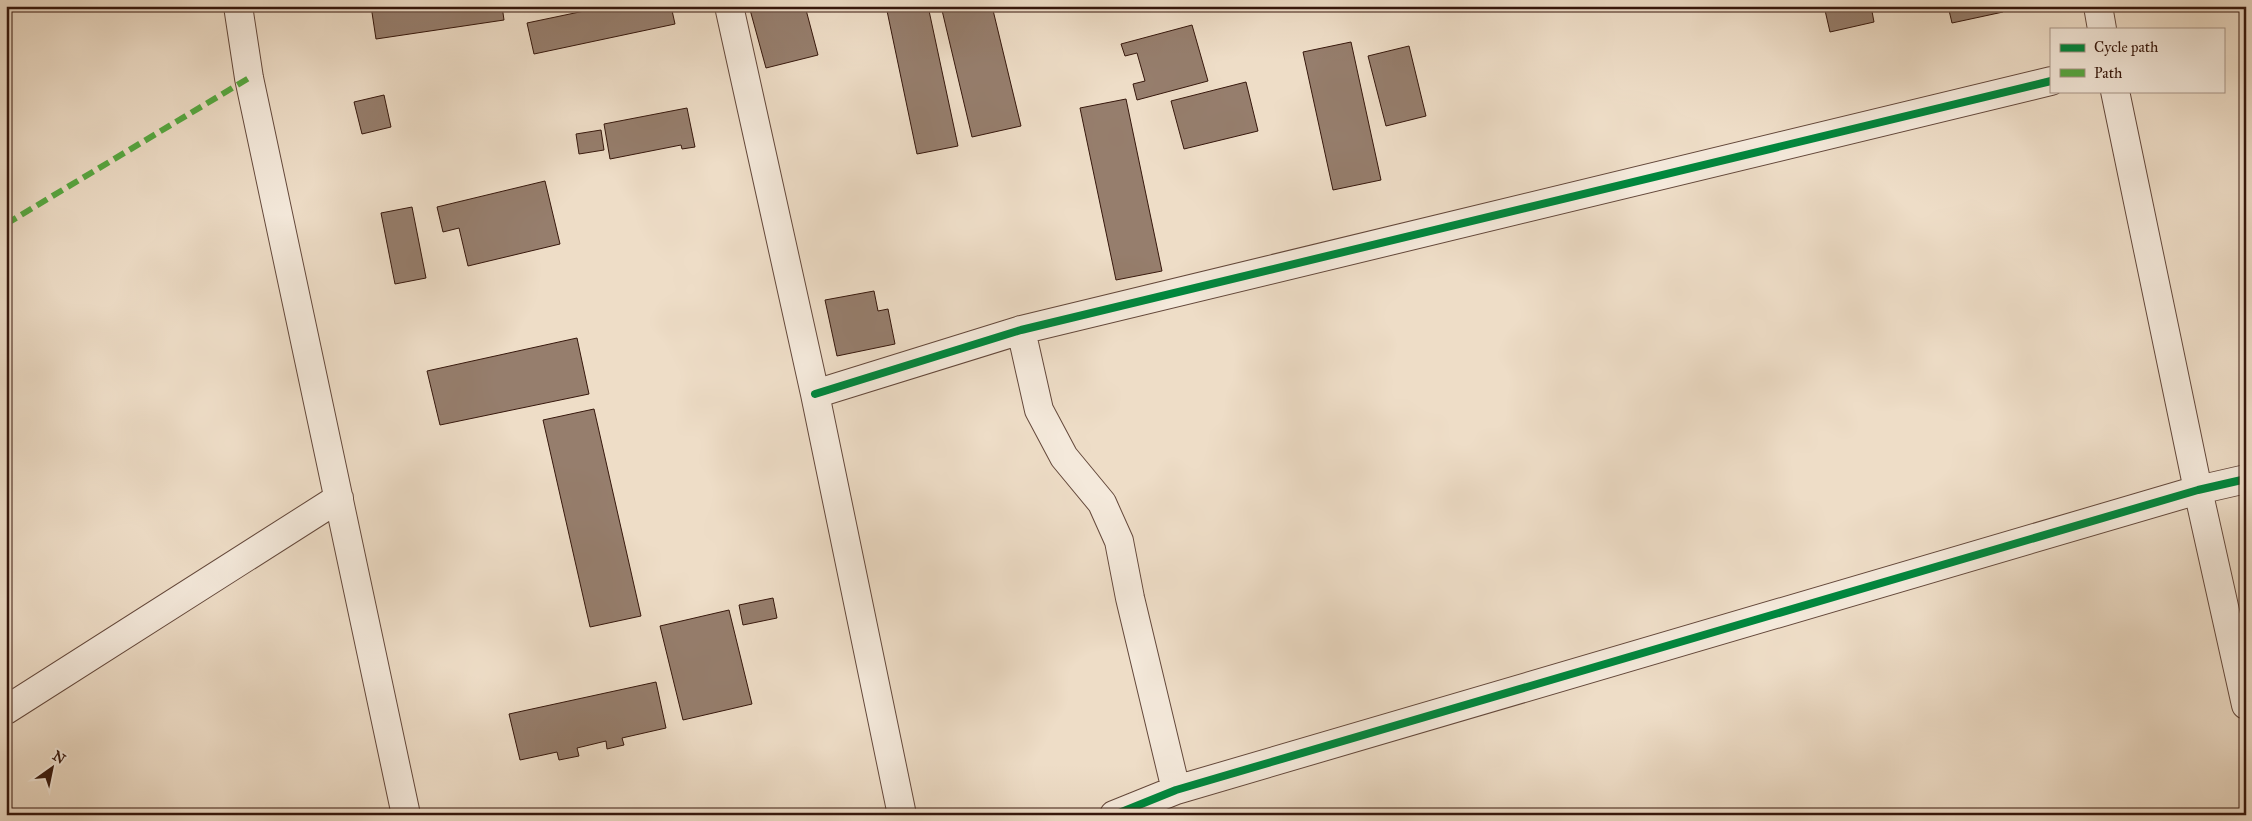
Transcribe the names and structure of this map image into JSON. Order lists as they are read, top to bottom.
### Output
{
  "legend": ["Cycle path", "Path"],
  "north": "top right"
}
